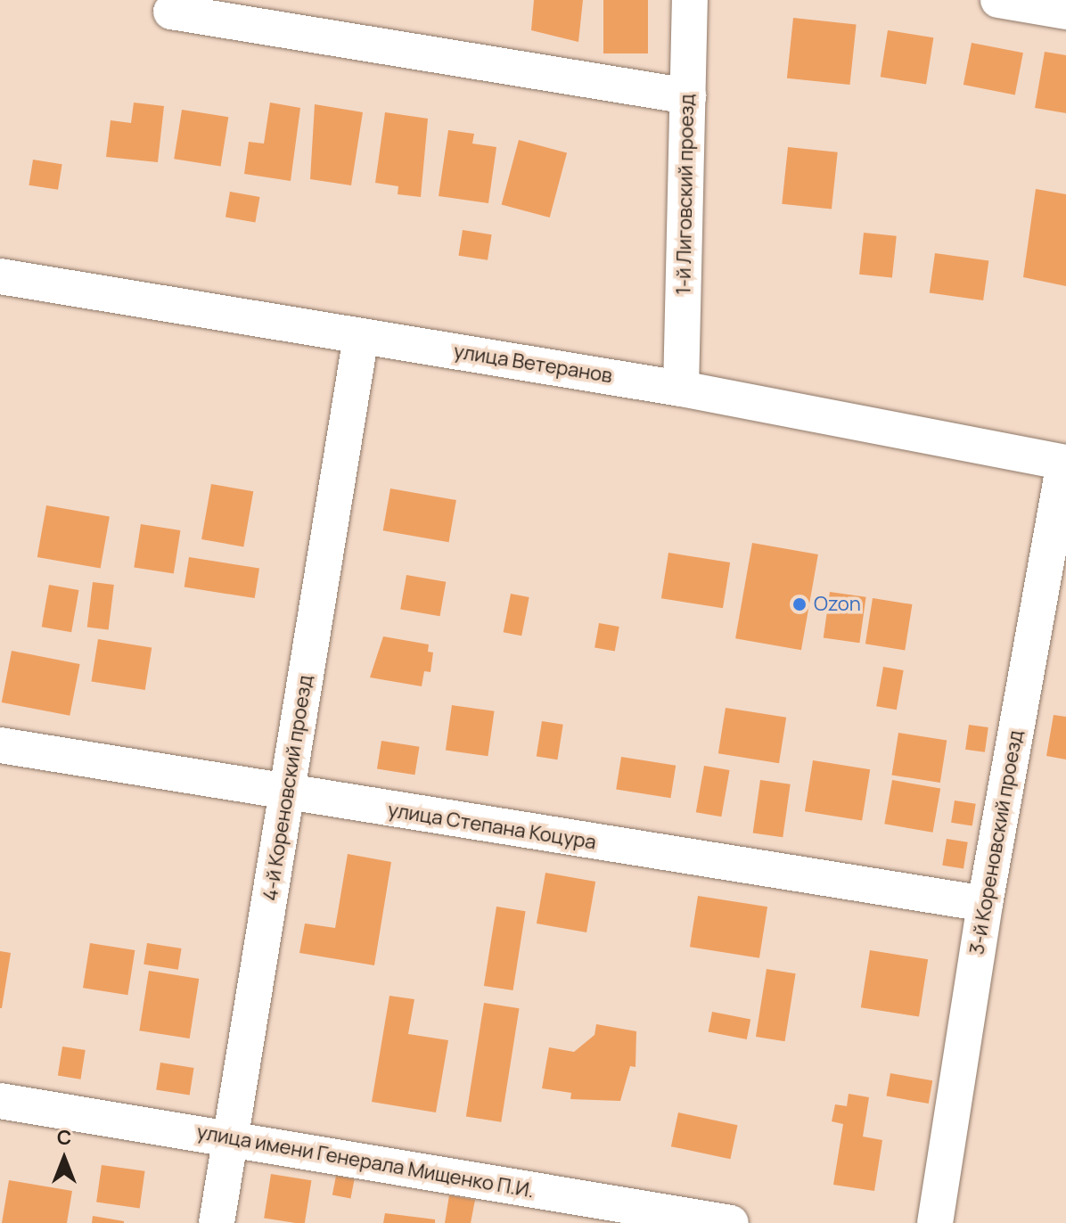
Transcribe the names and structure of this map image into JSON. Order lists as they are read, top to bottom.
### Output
{
  "streets": {
    "street": [
      "1-й Лиговский проезд",
      "улица Ветеранов",
      "4-й Кореновский проезд",
      "улица Степана Коцура",
      "3-й Кореновский проезд",
      "улица имени Генерала Мищенко П.И."
    ]
  },
  "crossings": [
    ["1-й Лиговский проезд", "улица Ветеранов"],
    ["улица Ветеранов", "4-й Кореновский проезд"],
    ["улица Ветеранов", "3-й Кореновский проезд"],
    ["4-й Кореновский проезд", "улица Степана Коцура"],
    ["4-й Кореновский проезд", "улица имени Генерала Мищенко П.И."],
    ["улица Степана Коцура", "3-й Кореновский проезд"]
  ],
  "places": ["Ozon"],
  "north": "top"
}
